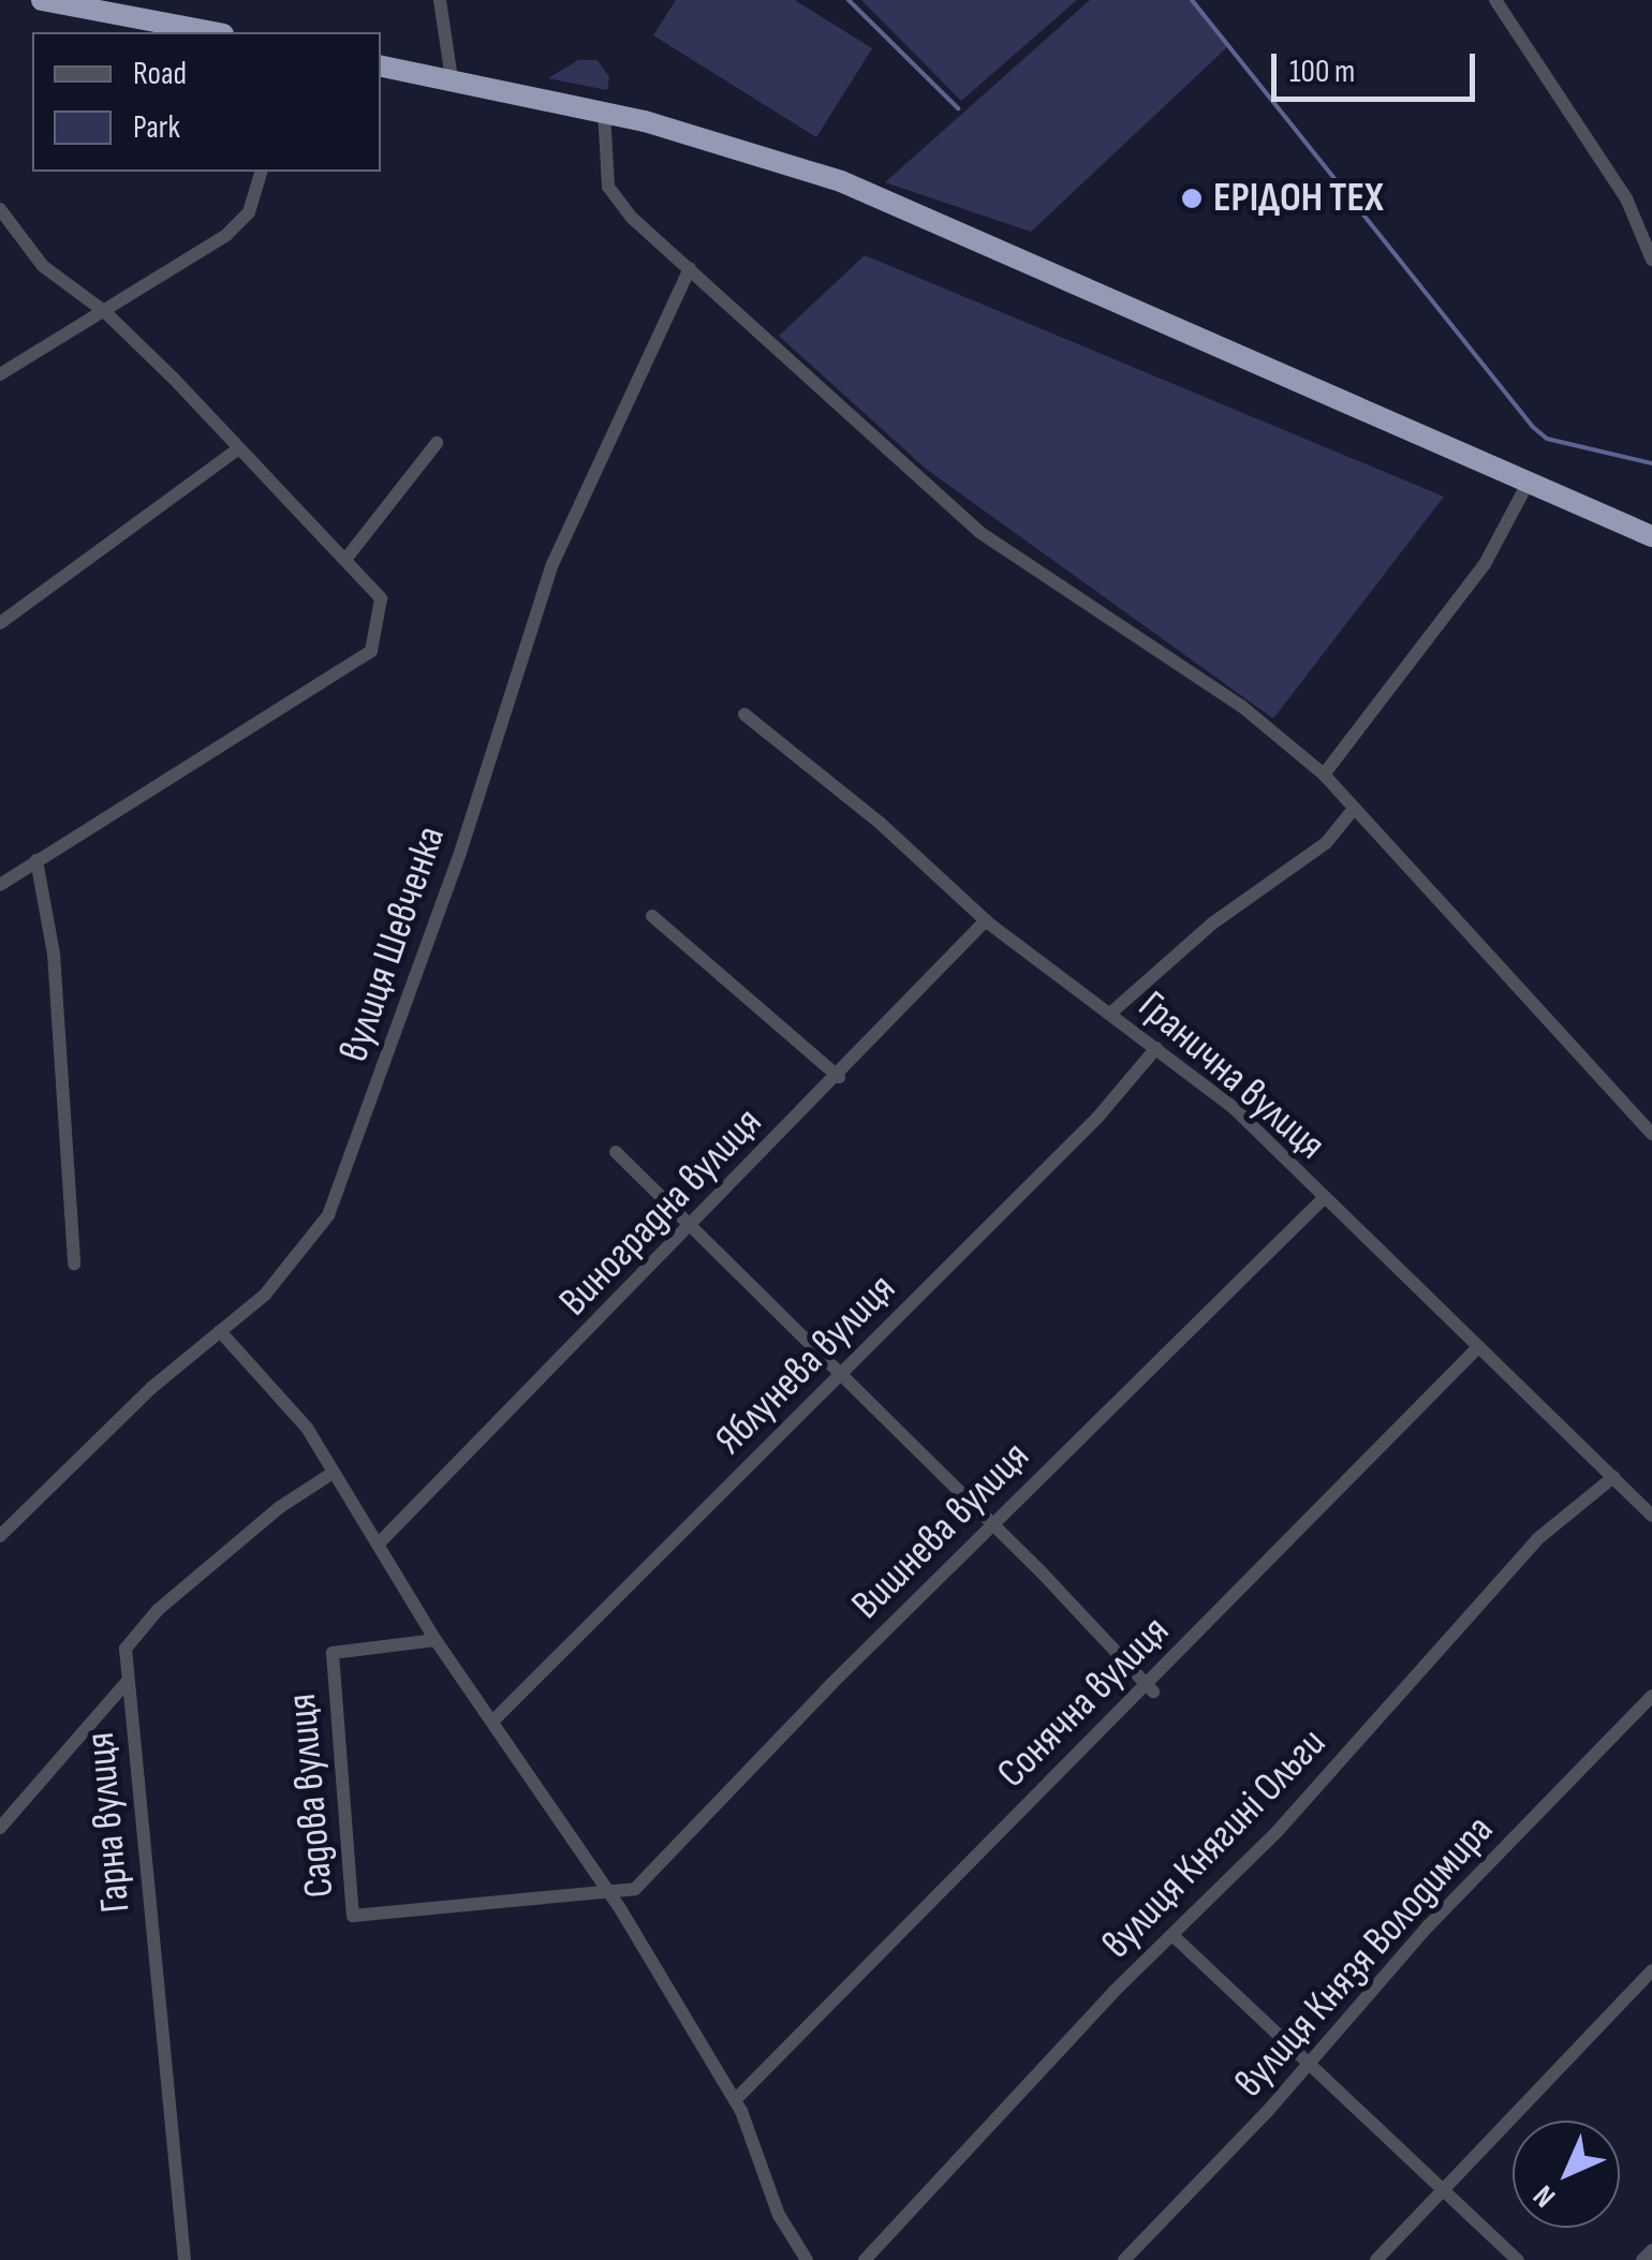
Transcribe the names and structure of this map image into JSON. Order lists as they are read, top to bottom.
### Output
{
  "streets": {
    "street": [
      "вулиця Шевченка",
      "Гранична вулиця",
      "Виноградна вулиця",
      "Яблунева вулиця",
      "Вишнева вулиця",
      "Сонячна вулиця",
      "Садова вулиця",
      "Гарна вулиця",
      "вулиця Княгині Ольги",
      "вулиця Князя Володимира"
    ]
  },
  "crossings": [
    ["Гранична вулиця", "Виноградна вулиця"],
    ["Гранична вулиця", "Яблунева вулиця"],
    ["Гранична вулиця", "Вишнева вулиця"],
    ["Гранична вулиця", "Сонячна вулиця"],
    ["Гранична вулиця", "вулиця Княгині Ольги"],
    ["Вишнева вулиця", "Садова вулиця"]
  ],
  "places": ["ЕРІДОН ТЕХ"],
  "legend": ["Road", "Park"],
  "scale_bar": "100 m",
  "north": "bottom left"
}
